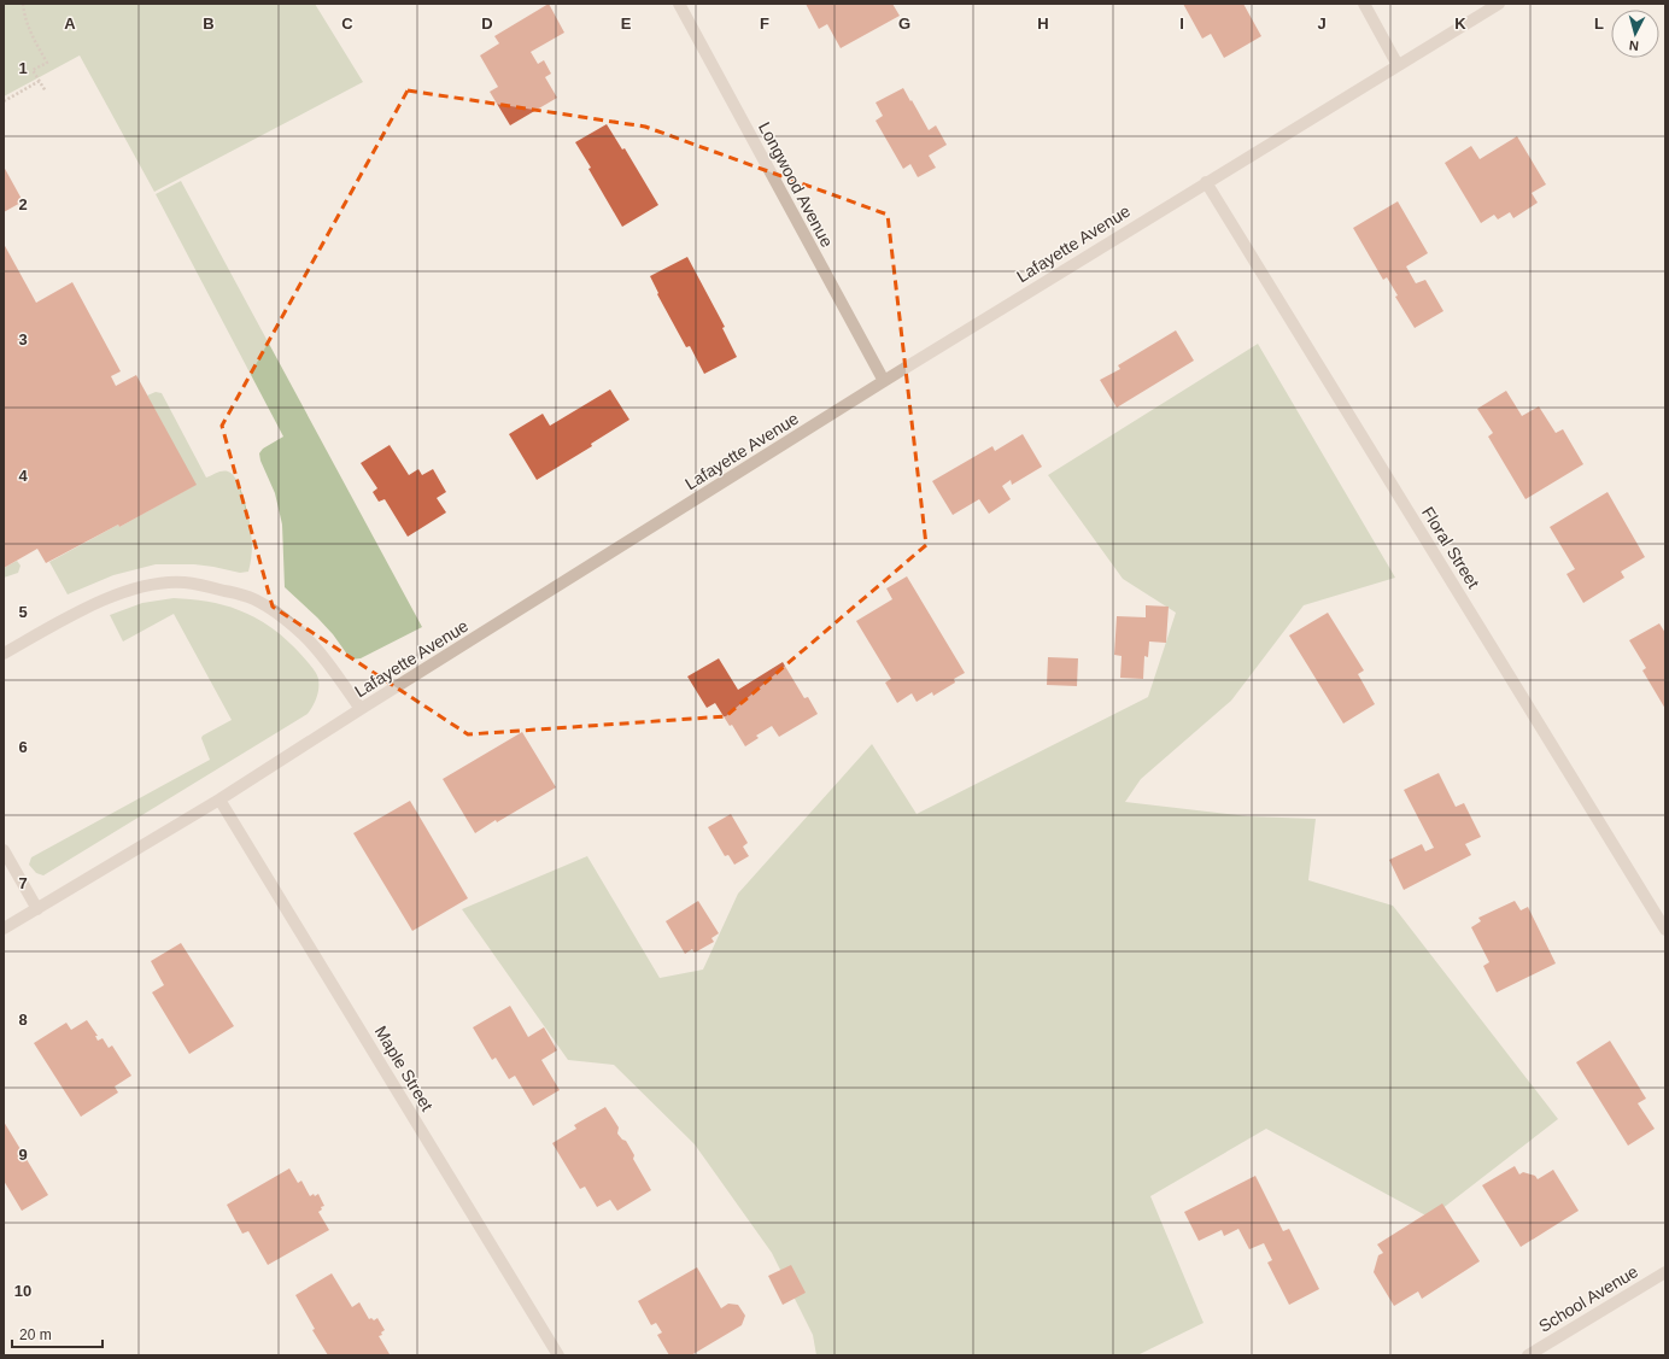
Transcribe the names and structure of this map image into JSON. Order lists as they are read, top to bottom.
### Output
{
  "streets": {
    "street": [
      "Longwood Avenue",
      "Lafayette Avenue",
      "Floral Street",
      "Maple Street",
      "School Avenue"
    ]
  },
  "crossings": [
    ["Longwood Avenue", "Lafayette Avenue"],
    ["Lafayette Avenue", "Floral Street"],
    ["Lafayette Avenue", "Maple Street"]
  ],
  "scale_bar": "20 m",
  "north": "bottom",
  "grid": {
    "columns": [
      "A",
      "B",
      "C",
      "D",
      "E",
      "F",
      "G",
      "H",
      "I",
      "J",
      "K",
      "L"
    ],
    "rows": [
      "1",
      "2",
      "3",
      "4",
      "5",
      "6",
      "7",
      "8",
      "9",
      "10"
    ]
  }
}
